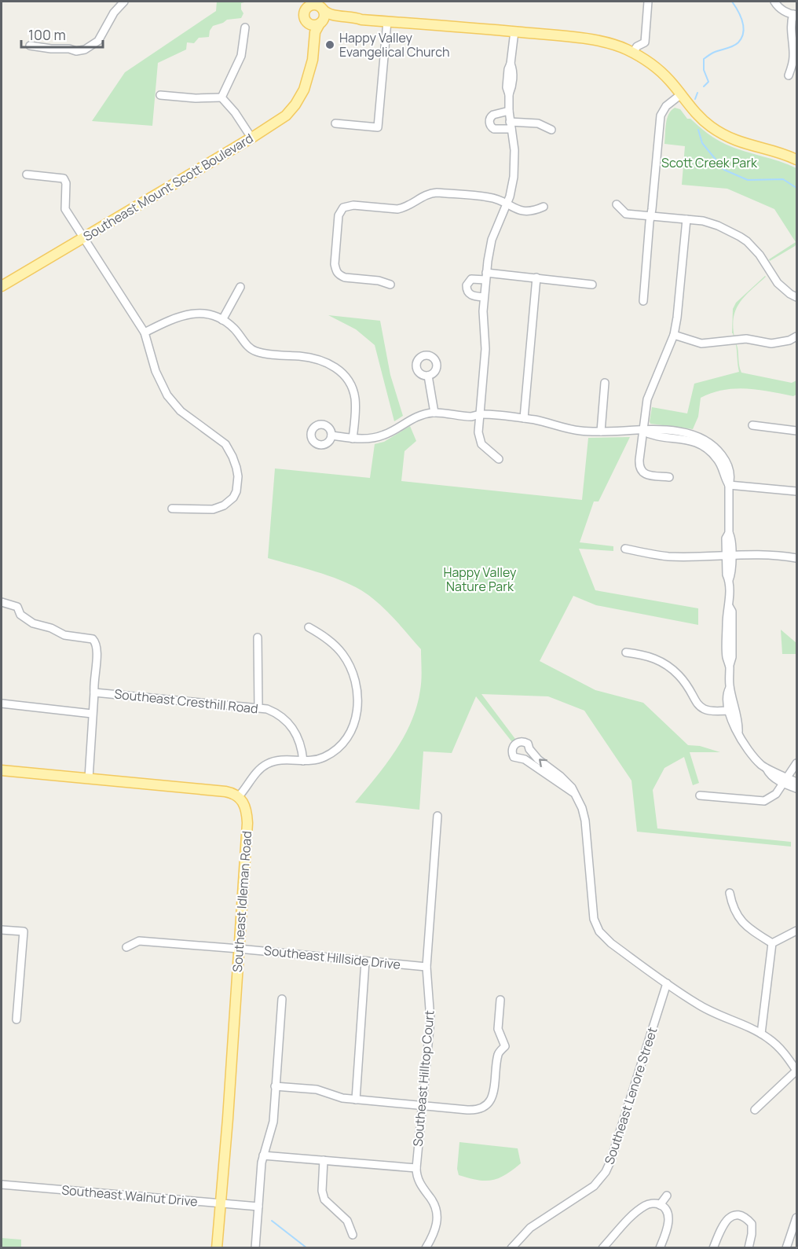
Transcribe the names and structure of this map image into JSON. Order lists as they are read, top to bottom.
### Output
{
  "streets": {
    "main road": ["Southeast Mount Scott Boulevard", "Southeast Idleman Road"],
    "street": [
      "Southeast Cresthill Road",
      "Southeast Hillside Drive",
      "Southeast Hilltop Court",
      "Southeast Lenore Street",
      "Southeast Walnut Drive"
    ]
  },
  "crossings": [
    ["Southeast Idleman Road", "Southeast Hillside Drive"],
    ["Southeast Idleman Road", "Southeast Walnut Drive"],
    ["Southeast Hillside Drive", "Southeast Hilltop Court"]
  ],
  "parks": ["Scott Creek Park", "Happy Valley Nature Park"],
  "places": ["Happy Valley Evangelical Church"],
  "scale_bar": "100 m"
}
